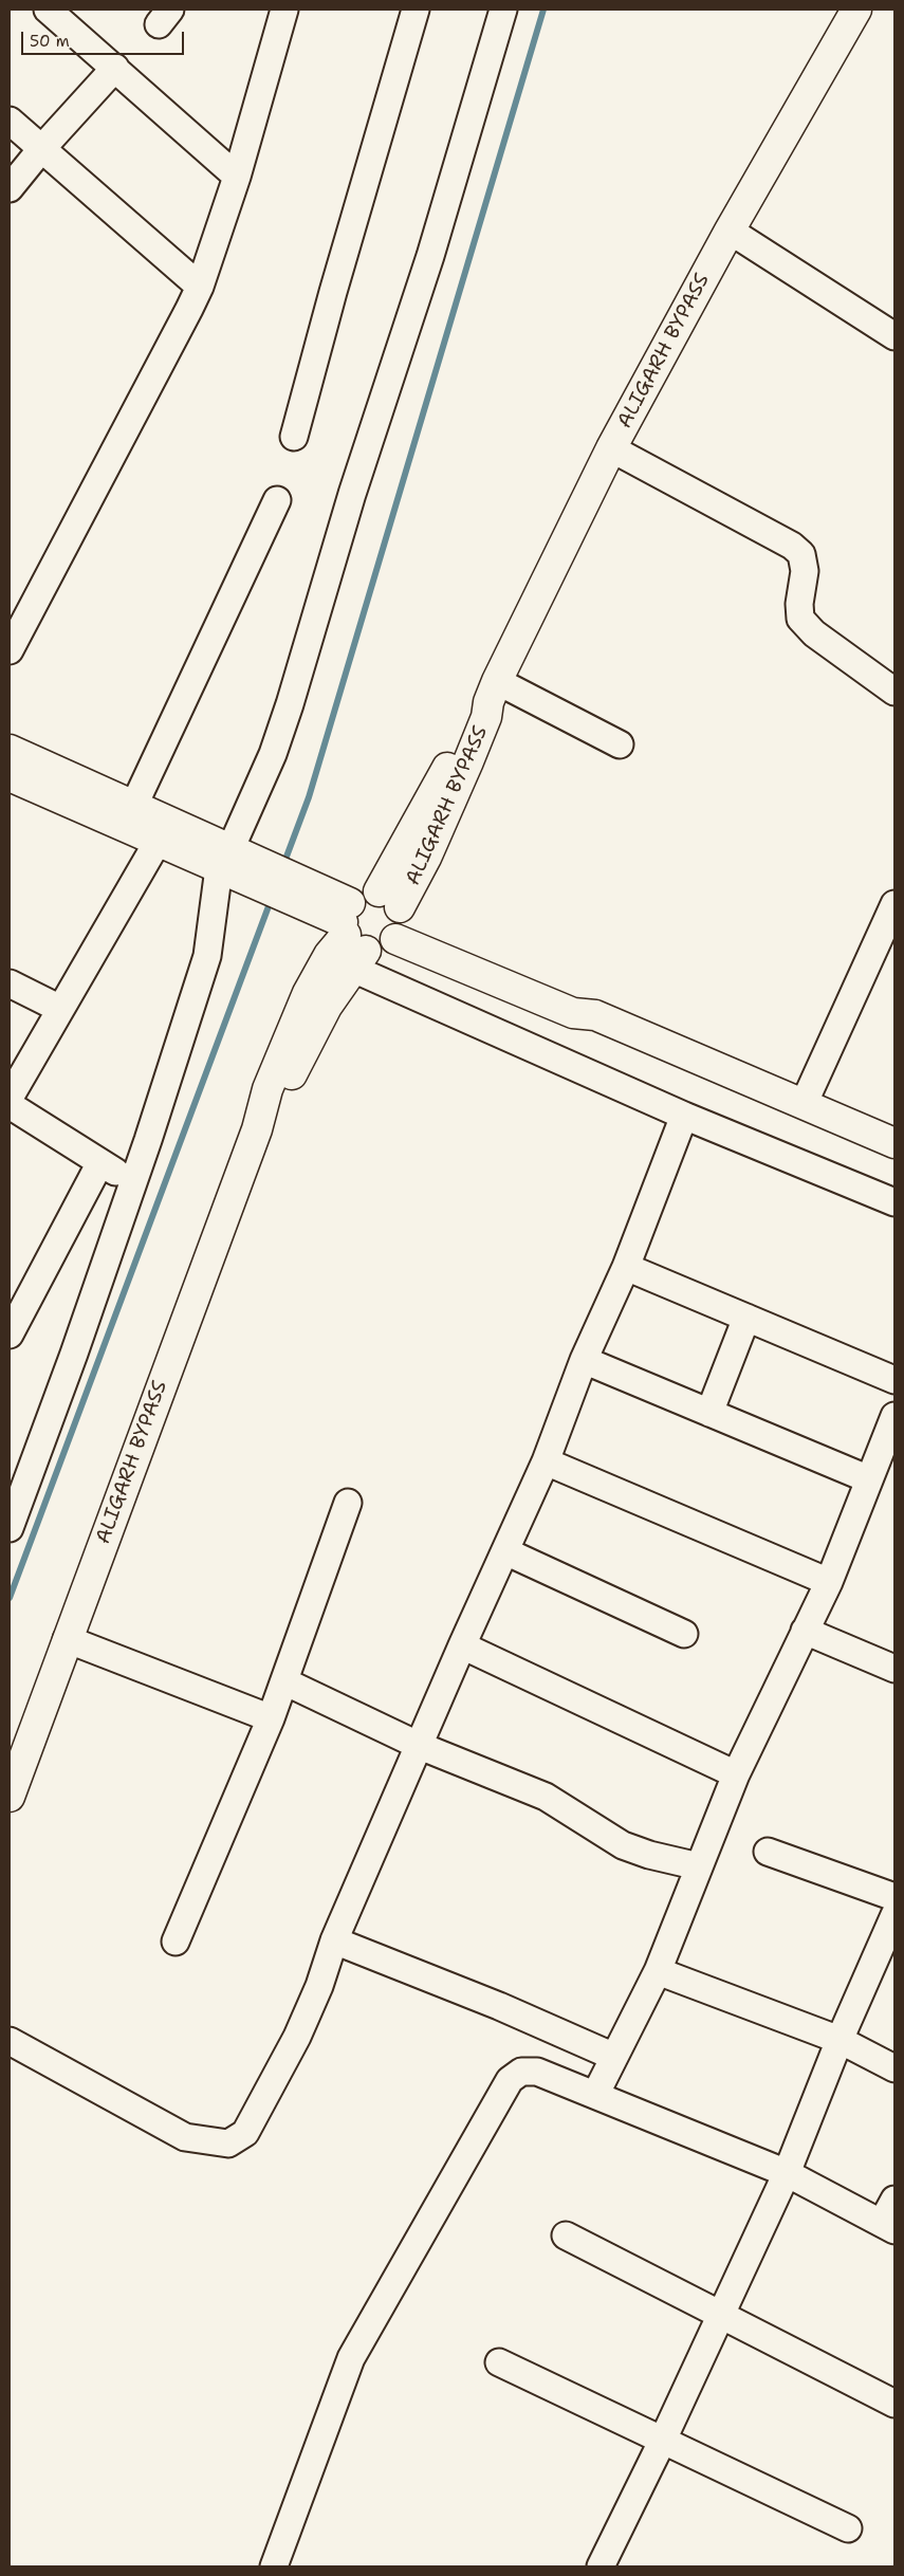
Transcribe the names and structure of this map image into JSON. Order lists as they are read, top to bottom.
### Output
{
  "streets": {
    "main road": ["ALIGARH BYPASS"]
  },
  "scale_bar": "50 m"
}
